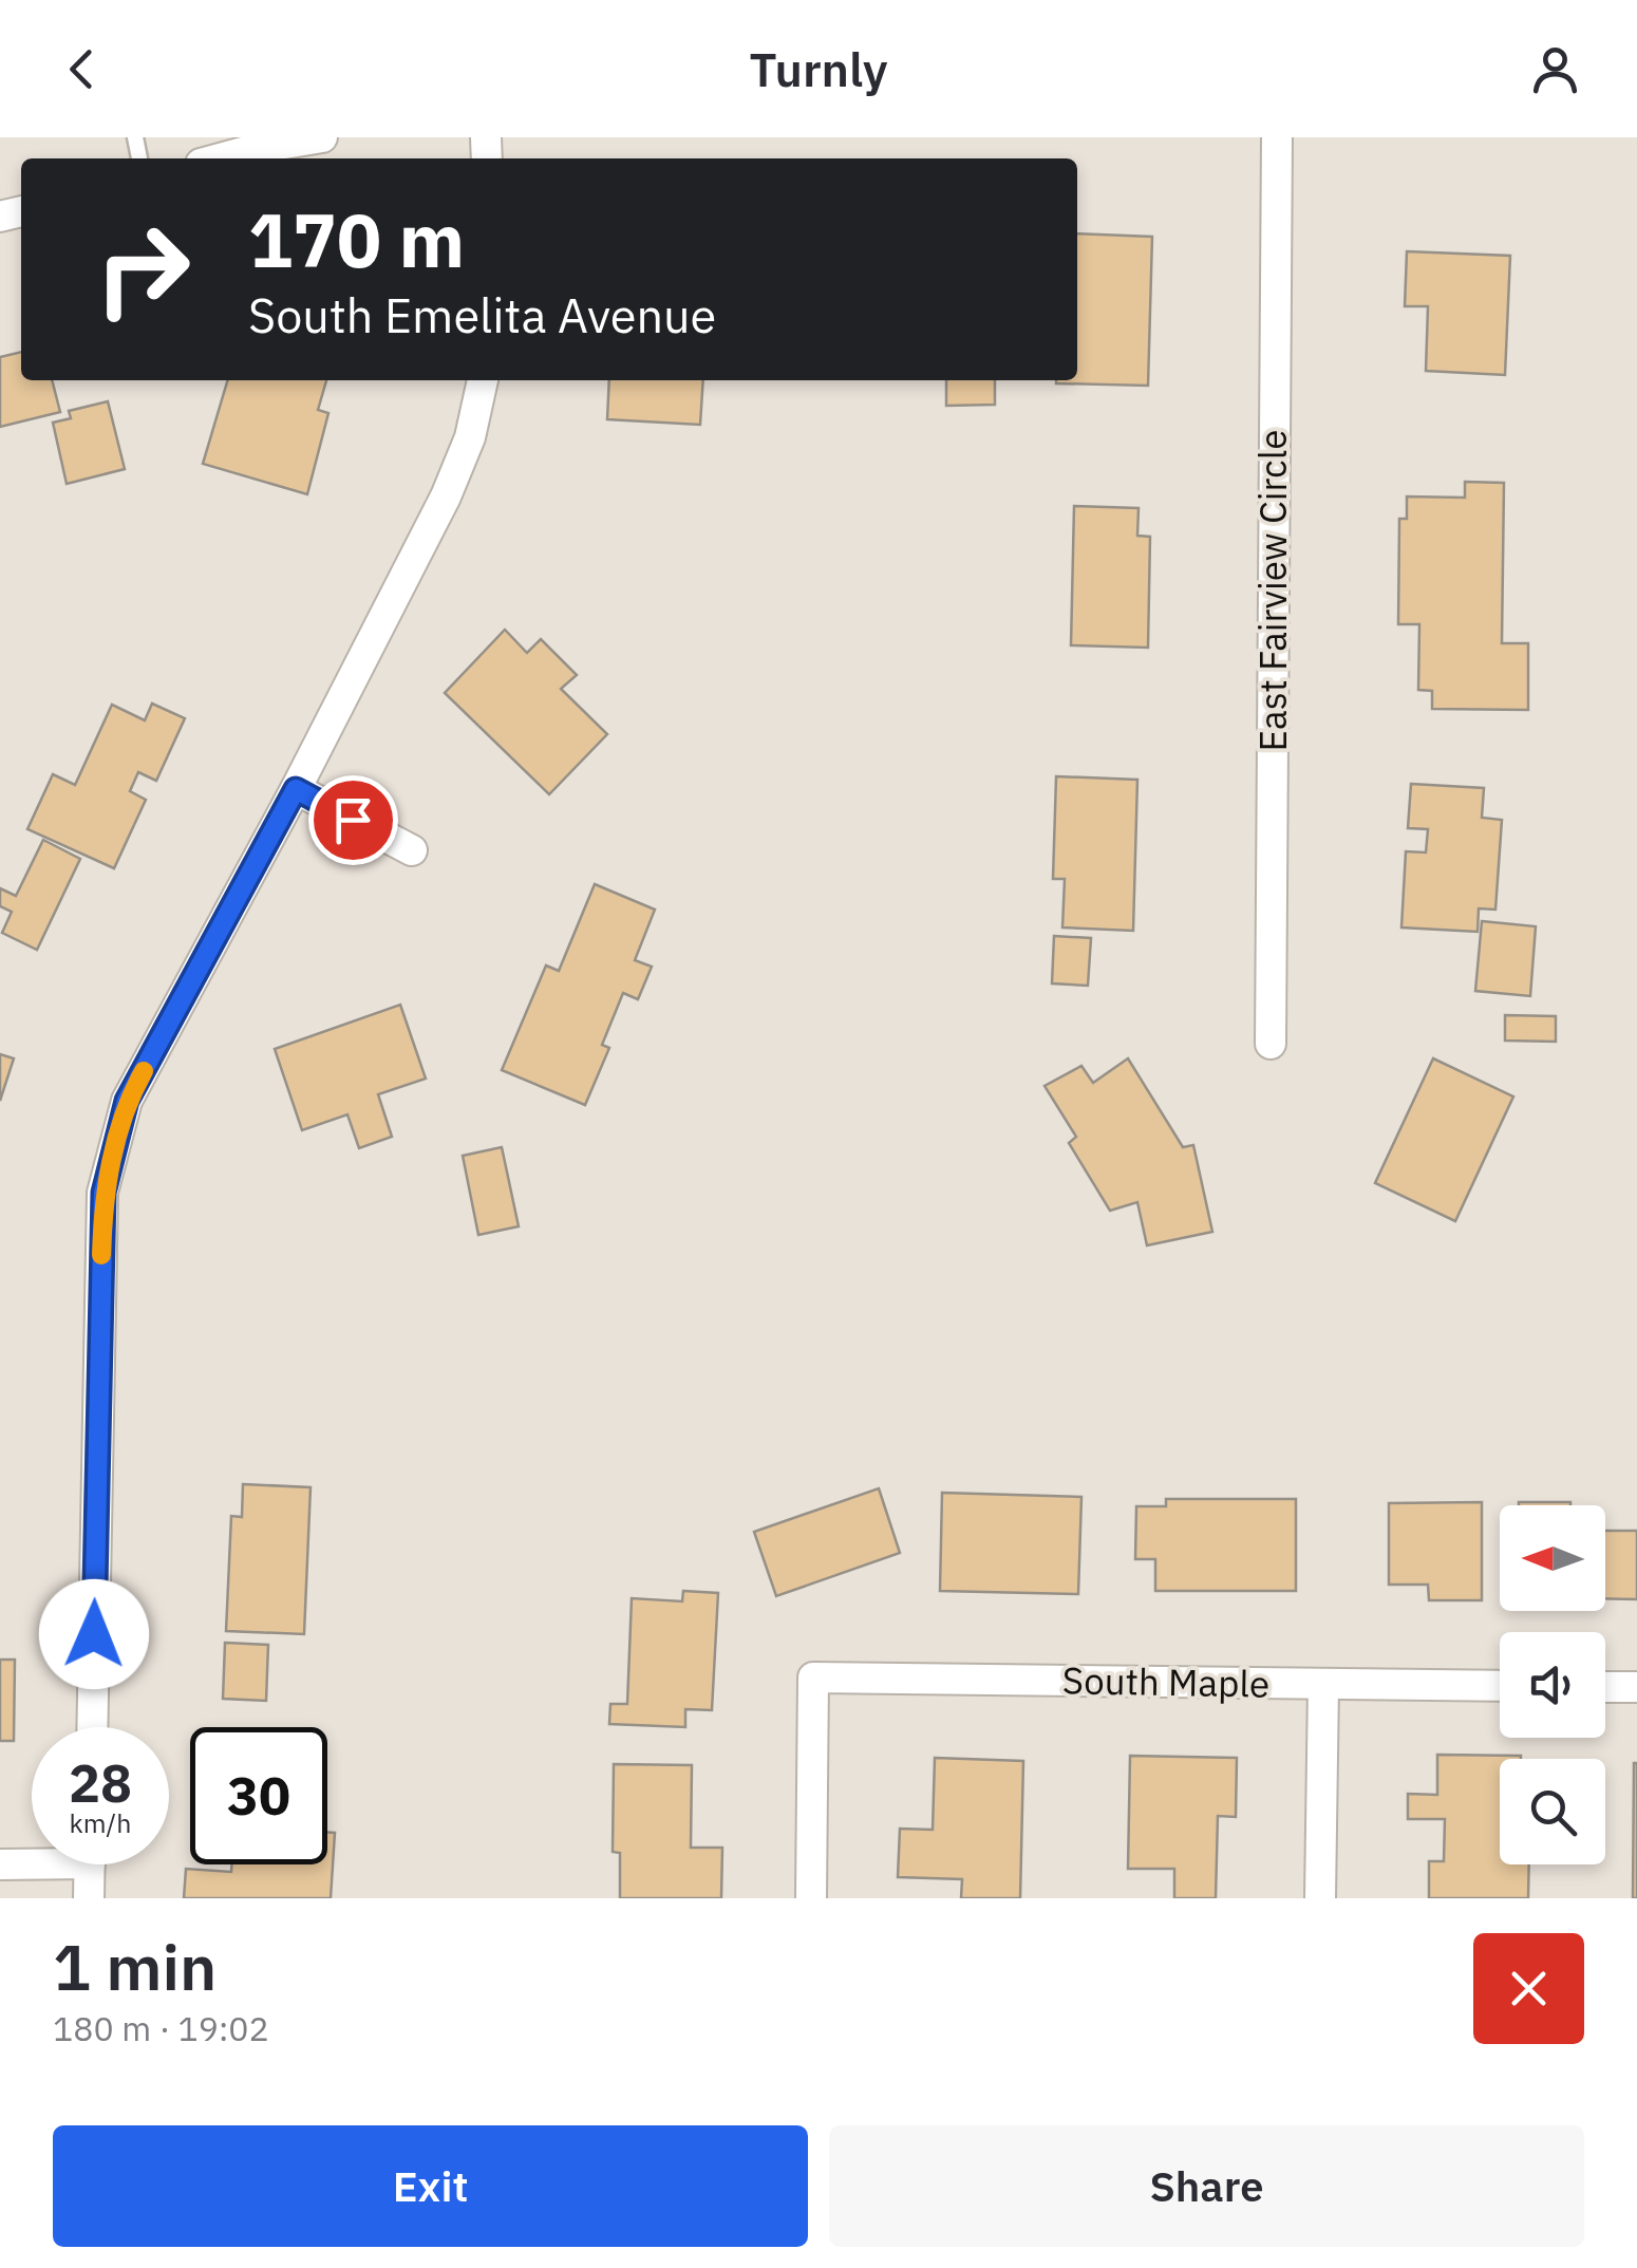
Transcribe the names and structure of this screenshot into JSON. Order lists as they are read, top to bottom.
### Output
{
  "streets": {
    "street": ["East Fairview Circle", "South Maple"]
  },
  "north": "left",
  "page": {
    "header": "Turnly",
    "turn": ["170 m", "South Emelita Avenue"],
    "speed": "28 km/h",
    "limit": "30",
    "heading": ["1 min", "180 m · 19:02"],
    "buttons": ["Exit", "Share"]
  }
}
